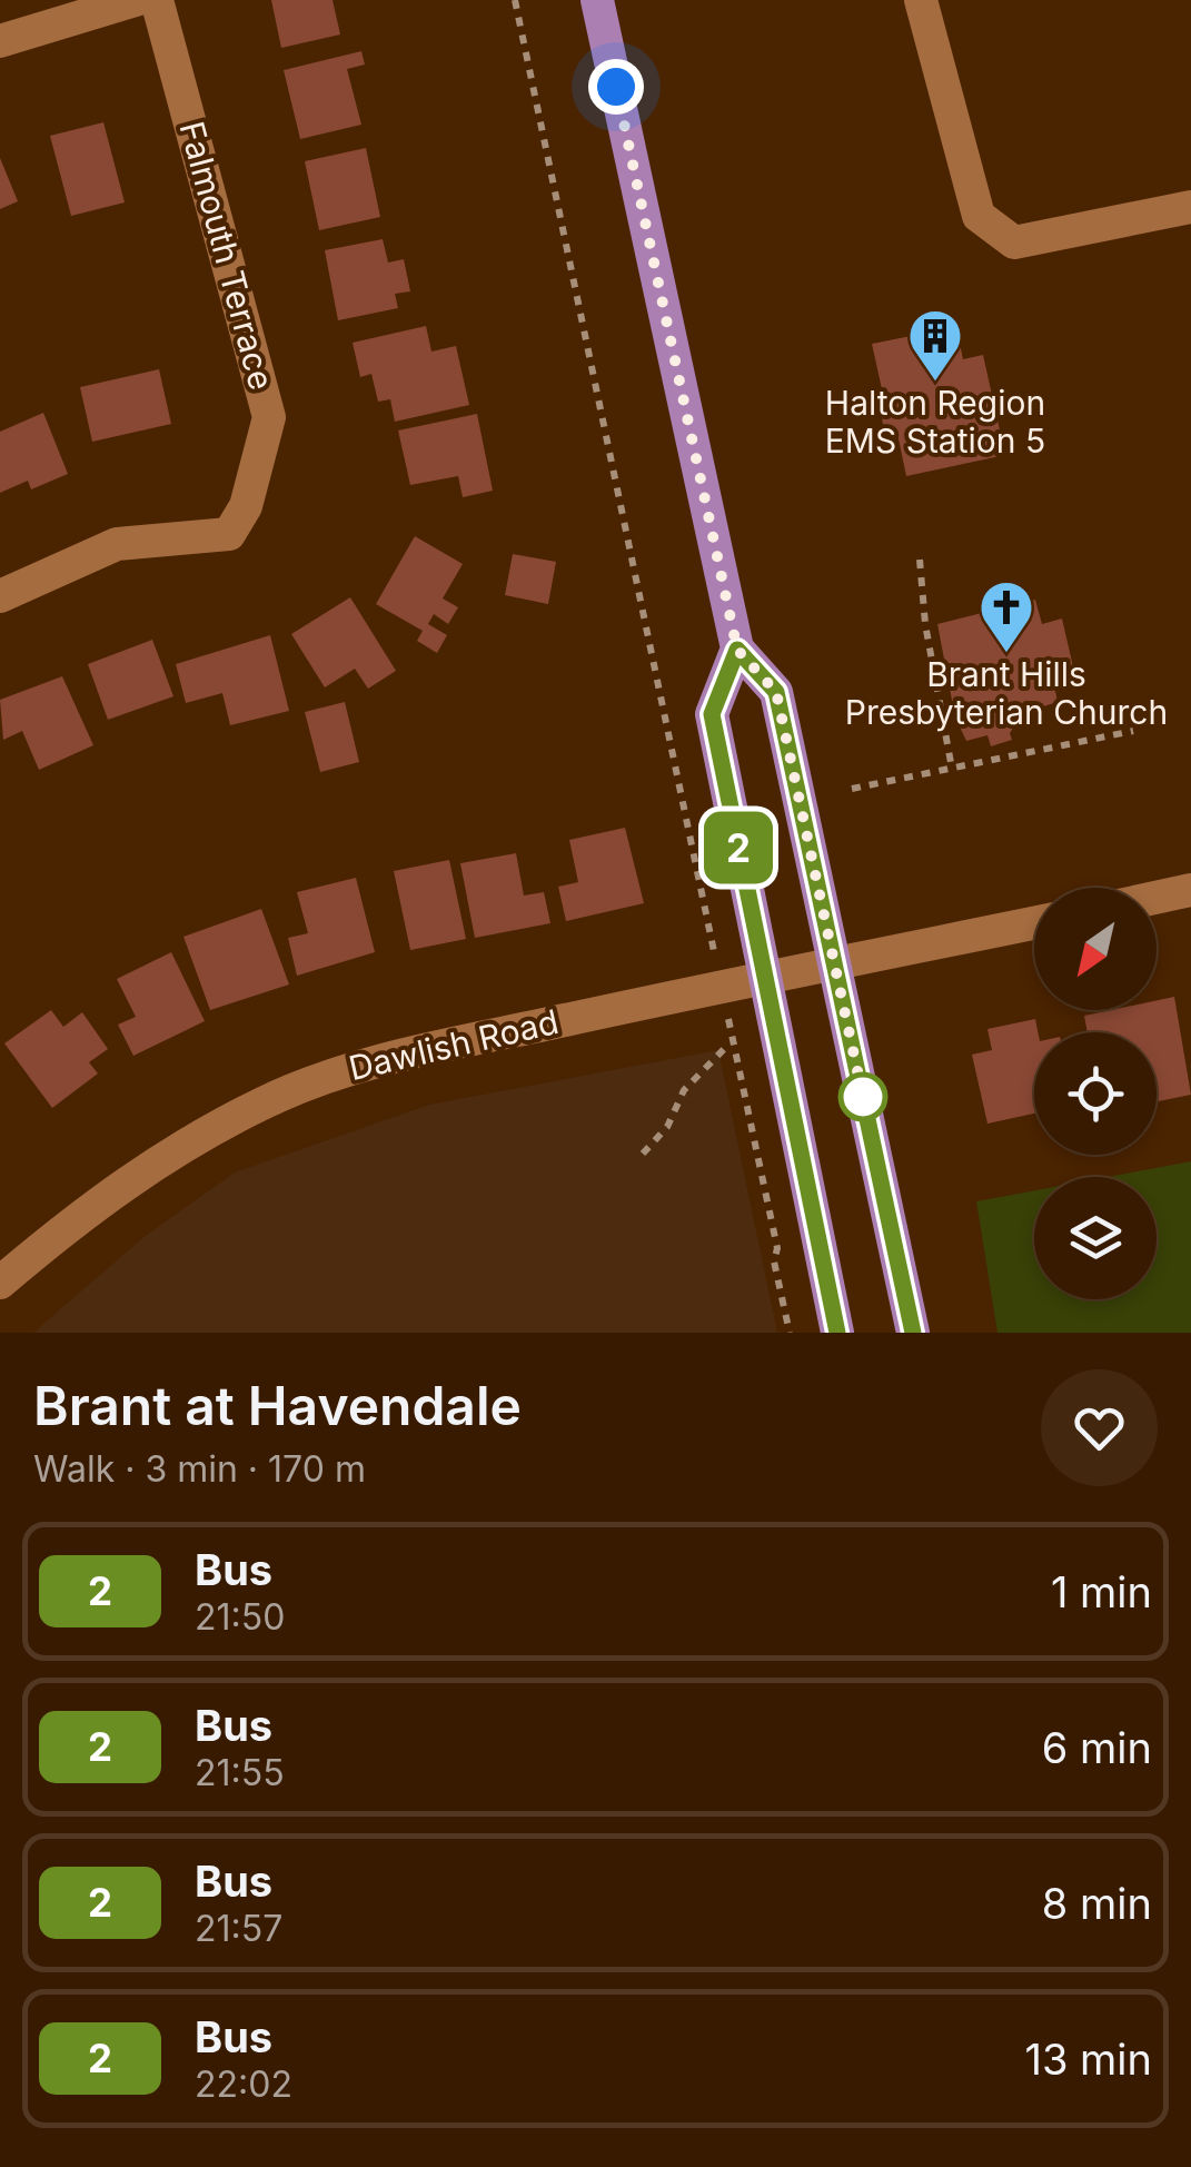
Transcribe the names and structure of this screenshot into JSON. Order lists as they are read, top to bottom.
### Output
{
  "streets": {
    "street": ["Falmouth Terrace", "Dawlish Road"]
  },
  "places": {
    "building": ["Halton Region EMS Station 5"],
    "church": ["Brant Hills Presbyterian Church"]
  },
  "lines": ["bus line 2"],
  "north": "bottom left",
  "page": {
    "on_map": "2",
    "heading": ["Brant at Havendale", "Walk · 3 min · 170 m"],
    "list": [
      {
        "mark": "2",
        "name": "Bus",
        "note": "21:50",
        "value": "1 min"
      },
      {
        "mark": "2",
        "name": "Bus",
        "note": "21:55",
        "value": "6 min"
      },
      {
        "mark": "2",
        "name": "Bus",
        "note": "21:57",
        "value": "8 min"
      },
      {
        "mark": "2",
        "name": "Bus",
        "note": "22:02",
        "value": "13 min"
      }
    ]
  }
}
